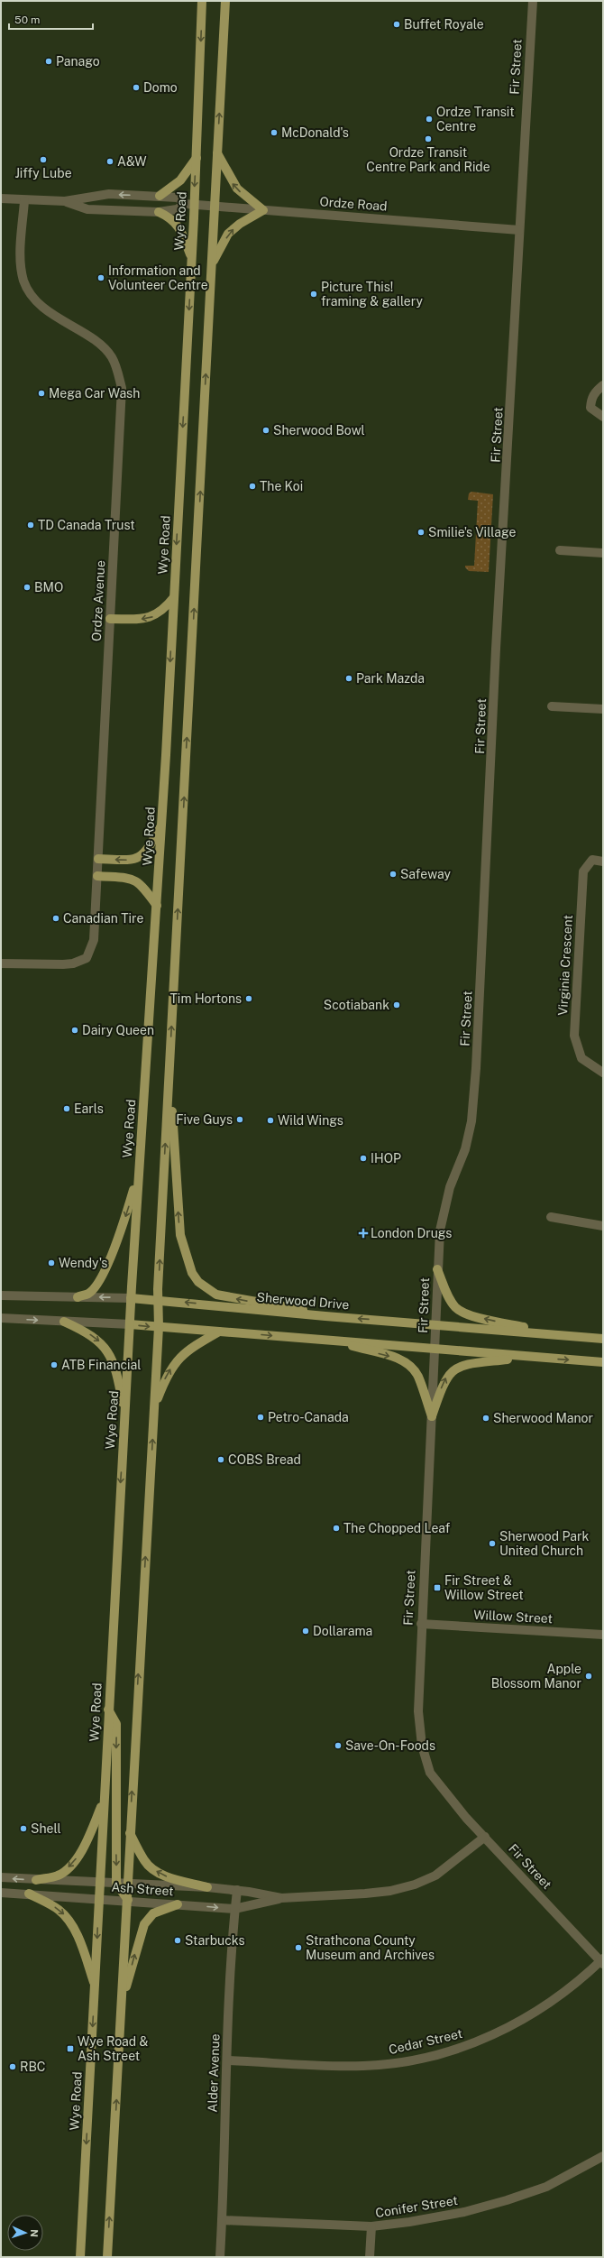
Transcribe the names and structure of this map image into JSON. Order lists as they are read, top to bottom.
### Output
{
  "streets": {
    "main road": ["Wye Road", "Sherwood Drive"],
    "street": [
      "Fir Street",
      "Ordze Road",
      "Ordze Avenue",
      "Virginia Crescent",
      "Willow Street",
      "Ash Street",
      "Cedar Street",
      "Alder Avenue",
      "Conifer Street"
    ]
  },
  "crossings": [
    ["Fir Street", "Ordze Road"],
    ["Fir Street", "Sherwood Drive"],
    ["Fir Street", "Willow Street"],
    ["Fir Street", "Ash Street"],
    ["Fir Street", "Cedar Street"],
    ["Ordze Road", "Wye Road"],
    ["Ordze Road", "Ordze Avenue"],
    ["Wye Road", "Sherwood Drive"],
    ["Wye Road", "Ash Street"],
    ["Ash Street", "Alder Avenue"],
    ["Cedar Street", "Alder Avenue"],
    ["Alder Avenue", "Conifer Street"]
  ],
  "places": {
    "other": [
      "Buffet Royale",
      "Panago",
      "Domo",
      "Ordze Transit Centre",
      "McDonald's",
      "Ordze Transit Centre Park and Ride",
      "Jiffy Lube",
      "A&W",
      "Information and Volunteer Centre",
      "Picture This! framing & gallery",
      "Mega Car Wash",
      "Sherwood Bowl",
      "The Koi",
      "TD Canada Trust",
      "Smilie's Village",
      "BMO",
      "Park Mazda",
      "Safeway",
      "Canadian Tire",
      "Tim Hortons",
      "Scotiabank",
      "Dairy Queen",
      "Earls",
      "Five Guys",
      "Wild Wings",
      "IHOP",
      "Wendy's",
      "ATB Financial",
      "Petro-Canada",
      "Sherwood Manor",
      "COBS Bread",
      "The Chopped Leaf",
      "Sherwood Park United Church",
      "Dollarama",
      "Apple Blossom Manor",
      "Save-On-Foods",
      "Shell",
      "Starbucks",
      "Strathcona County Museum and Archives",
      "RBC"
    ],
    "health": ["London Drugs"],
    "transit": ["Fir Street & Willow Street", "Wye Road & Ash Street"]
  },
  "scale_bar": "50 m",
  "north": "right"
}
